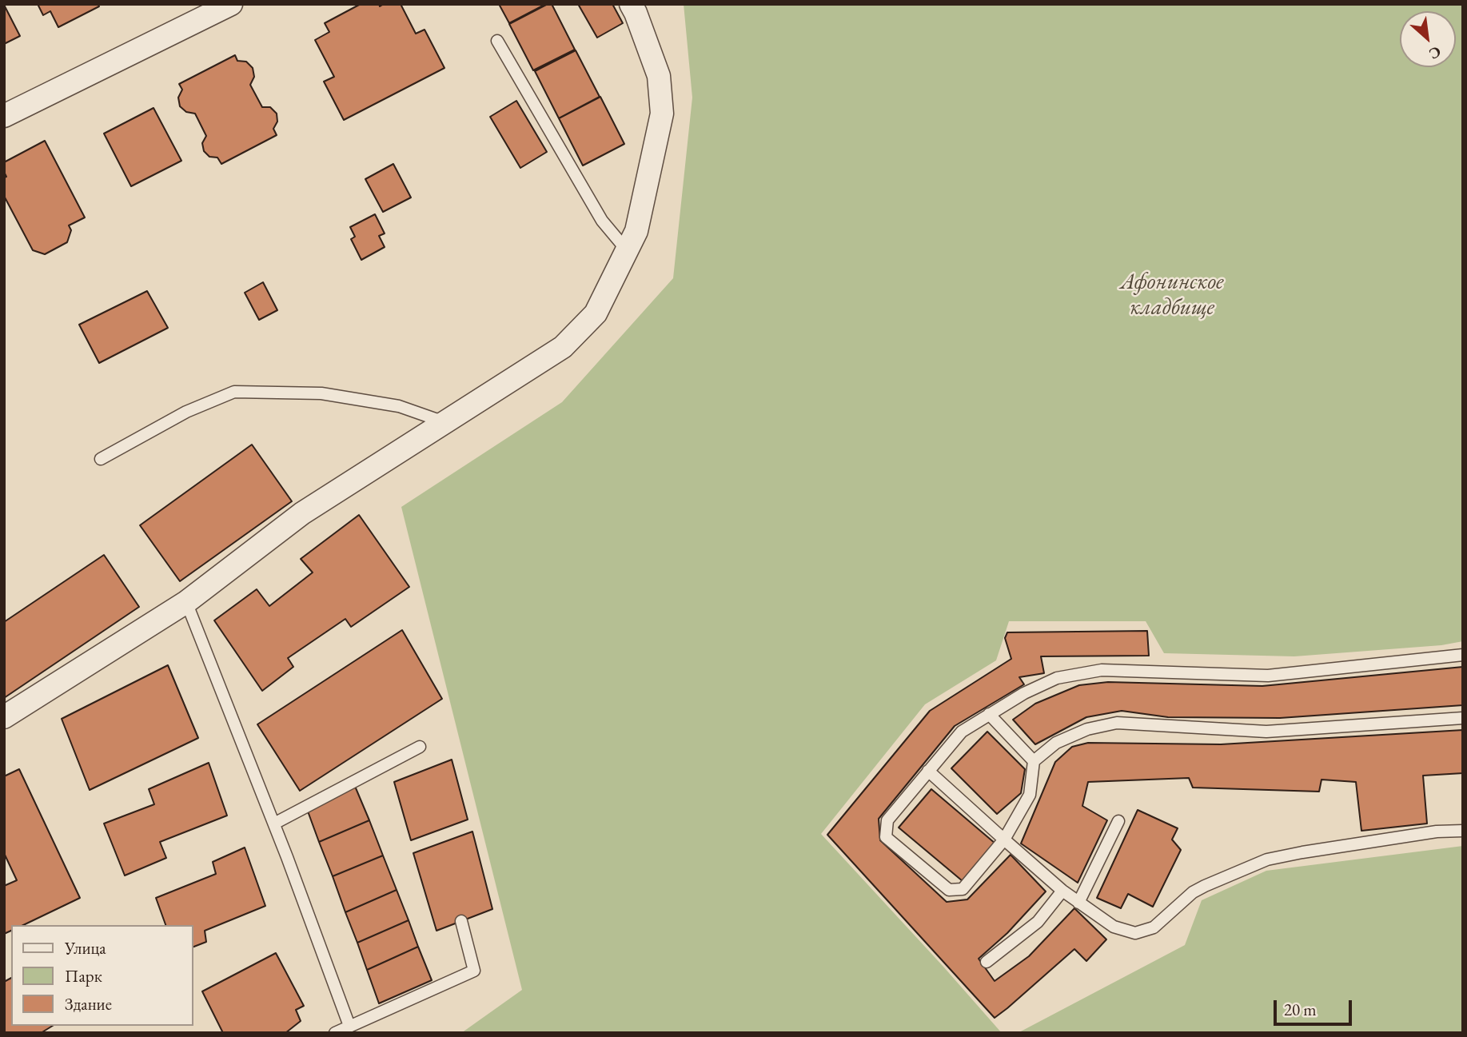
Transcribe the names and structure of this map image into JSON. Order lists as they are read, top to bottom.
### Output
{
  "parks": ["Афонинское кладбище"],
  "legend": ["Улица", "Парк", "Здание"],
  "scale_bar": "20 m",
  "north": "bottom right"
}
